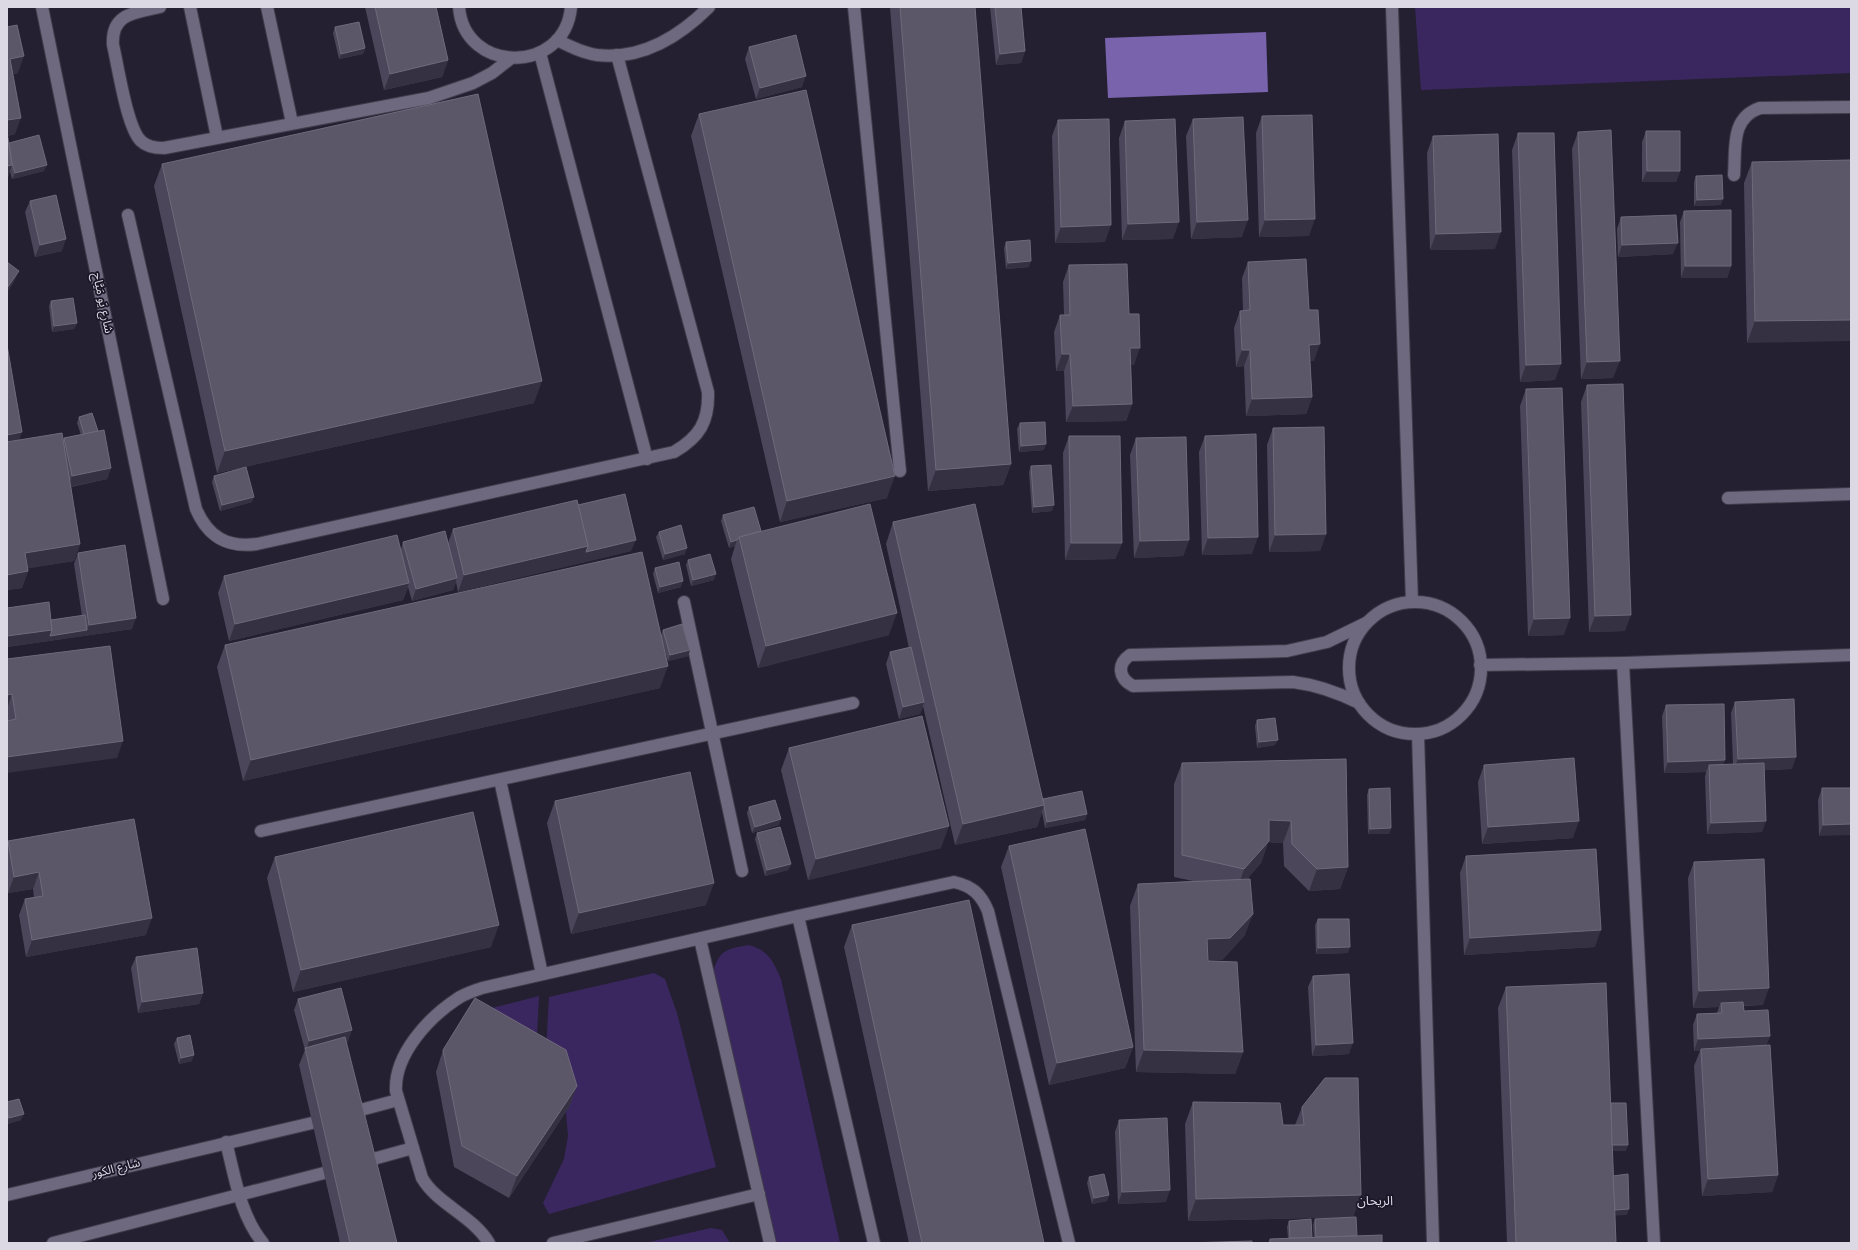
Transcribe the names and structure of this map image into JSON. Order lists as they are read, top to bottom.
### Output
{
  "streets": {
    "street": ["شارع يَو مَيَّاح", "شارع الكور"]
  },
  "districts": ["الريحان"]
}
